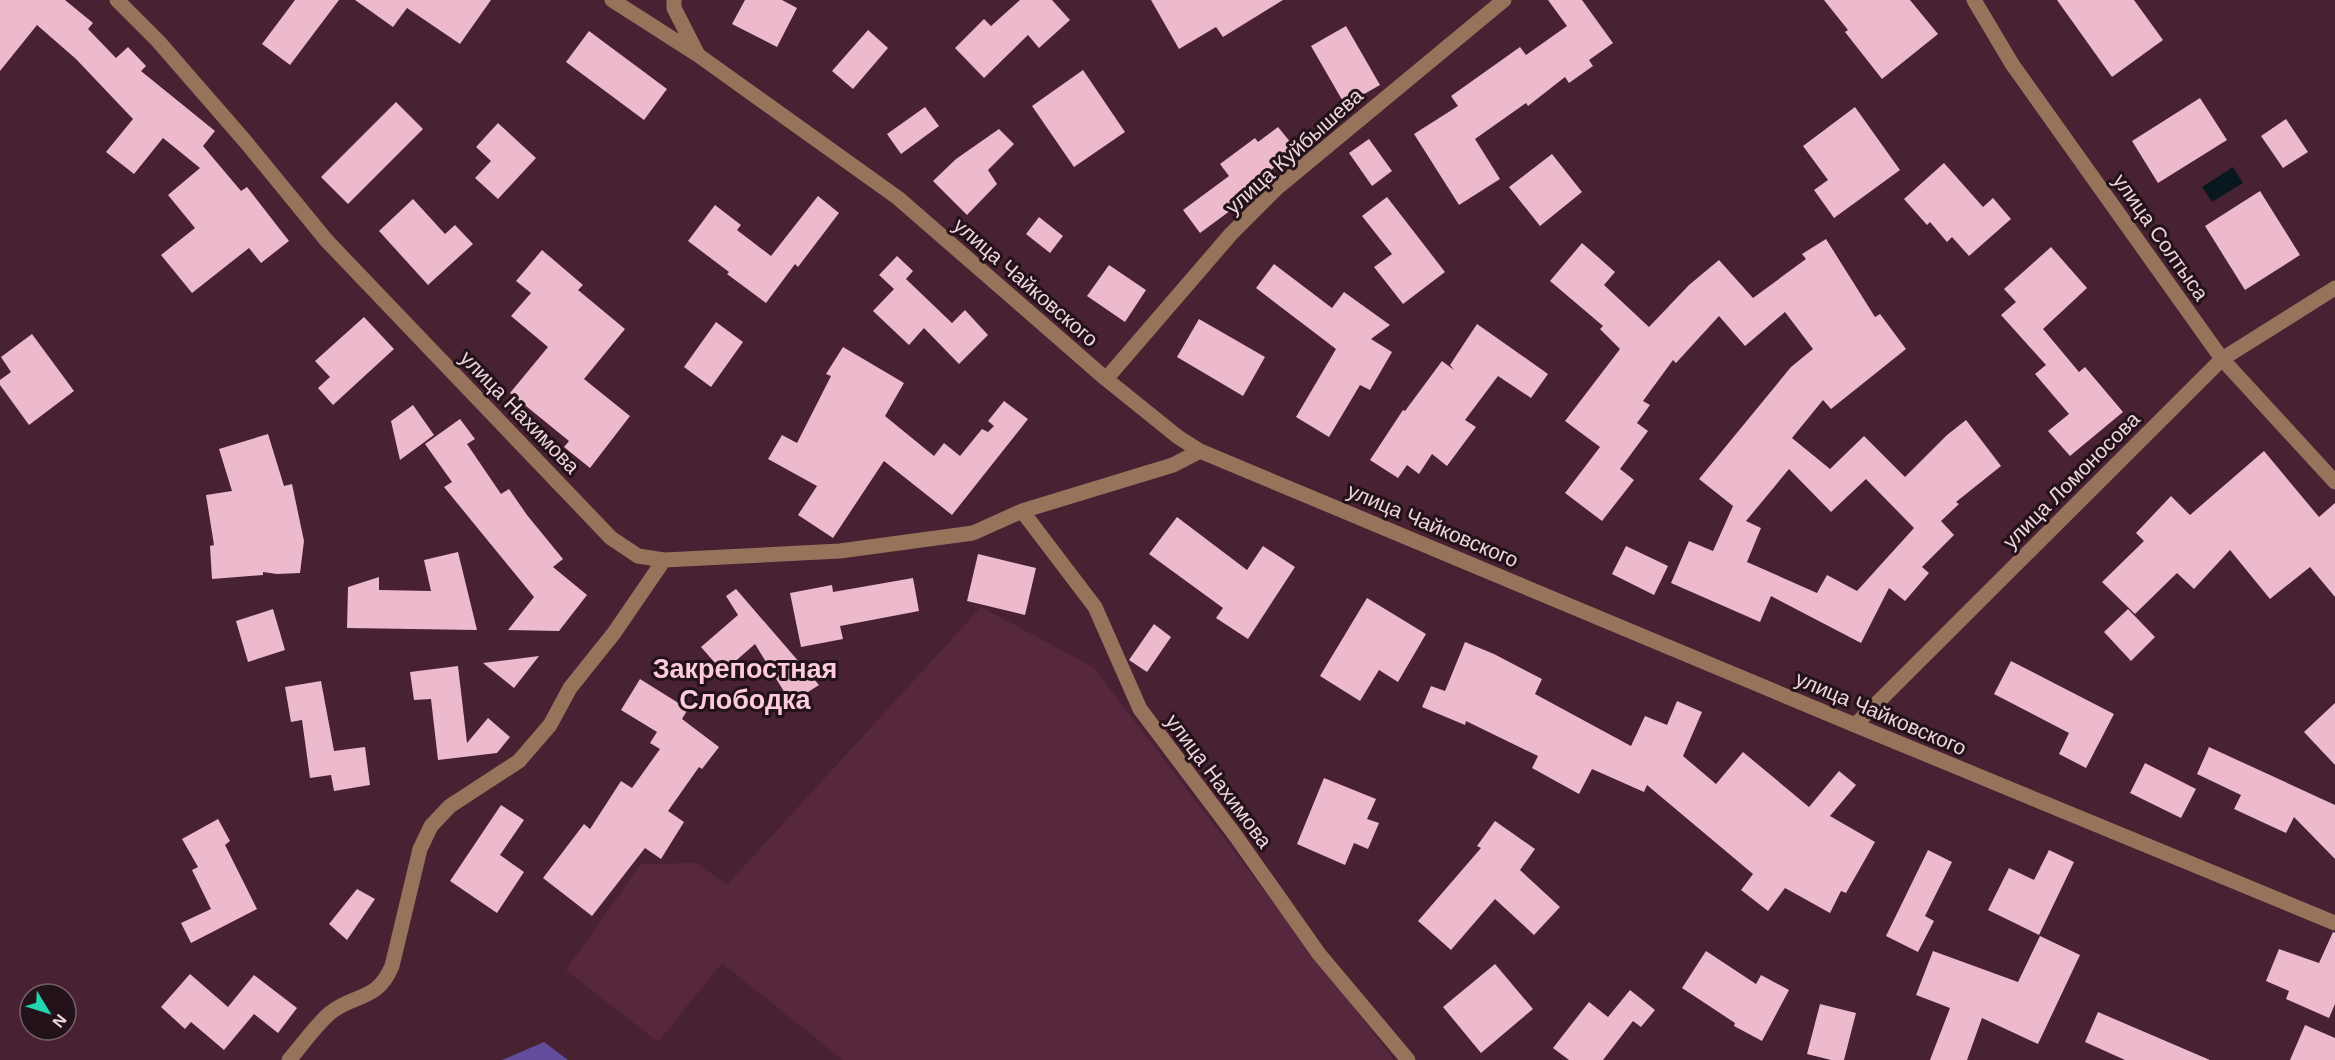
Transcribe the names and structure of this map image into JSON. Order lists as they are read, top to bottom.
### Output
{
  "streets": {
    "street": [
      "улица Куйбышева",
      "улица Солтыса",
      "улица Чайковского",
      "улица Нахимова",
      "улица Ломоносова"
    ]
  },
  "crossings": [
    ["улица Куйбышева", "улица Чайковского"],
    ["улица Солтыса", "улица Ломоносова"],
    ["улица Чайковского", "улица Нахимова"],
    ["улица Чайковского", "улица Ломоносова"]
  ],
  "districts": ["Закрепостная Слободка"],
  "north": "bottom right"
}
